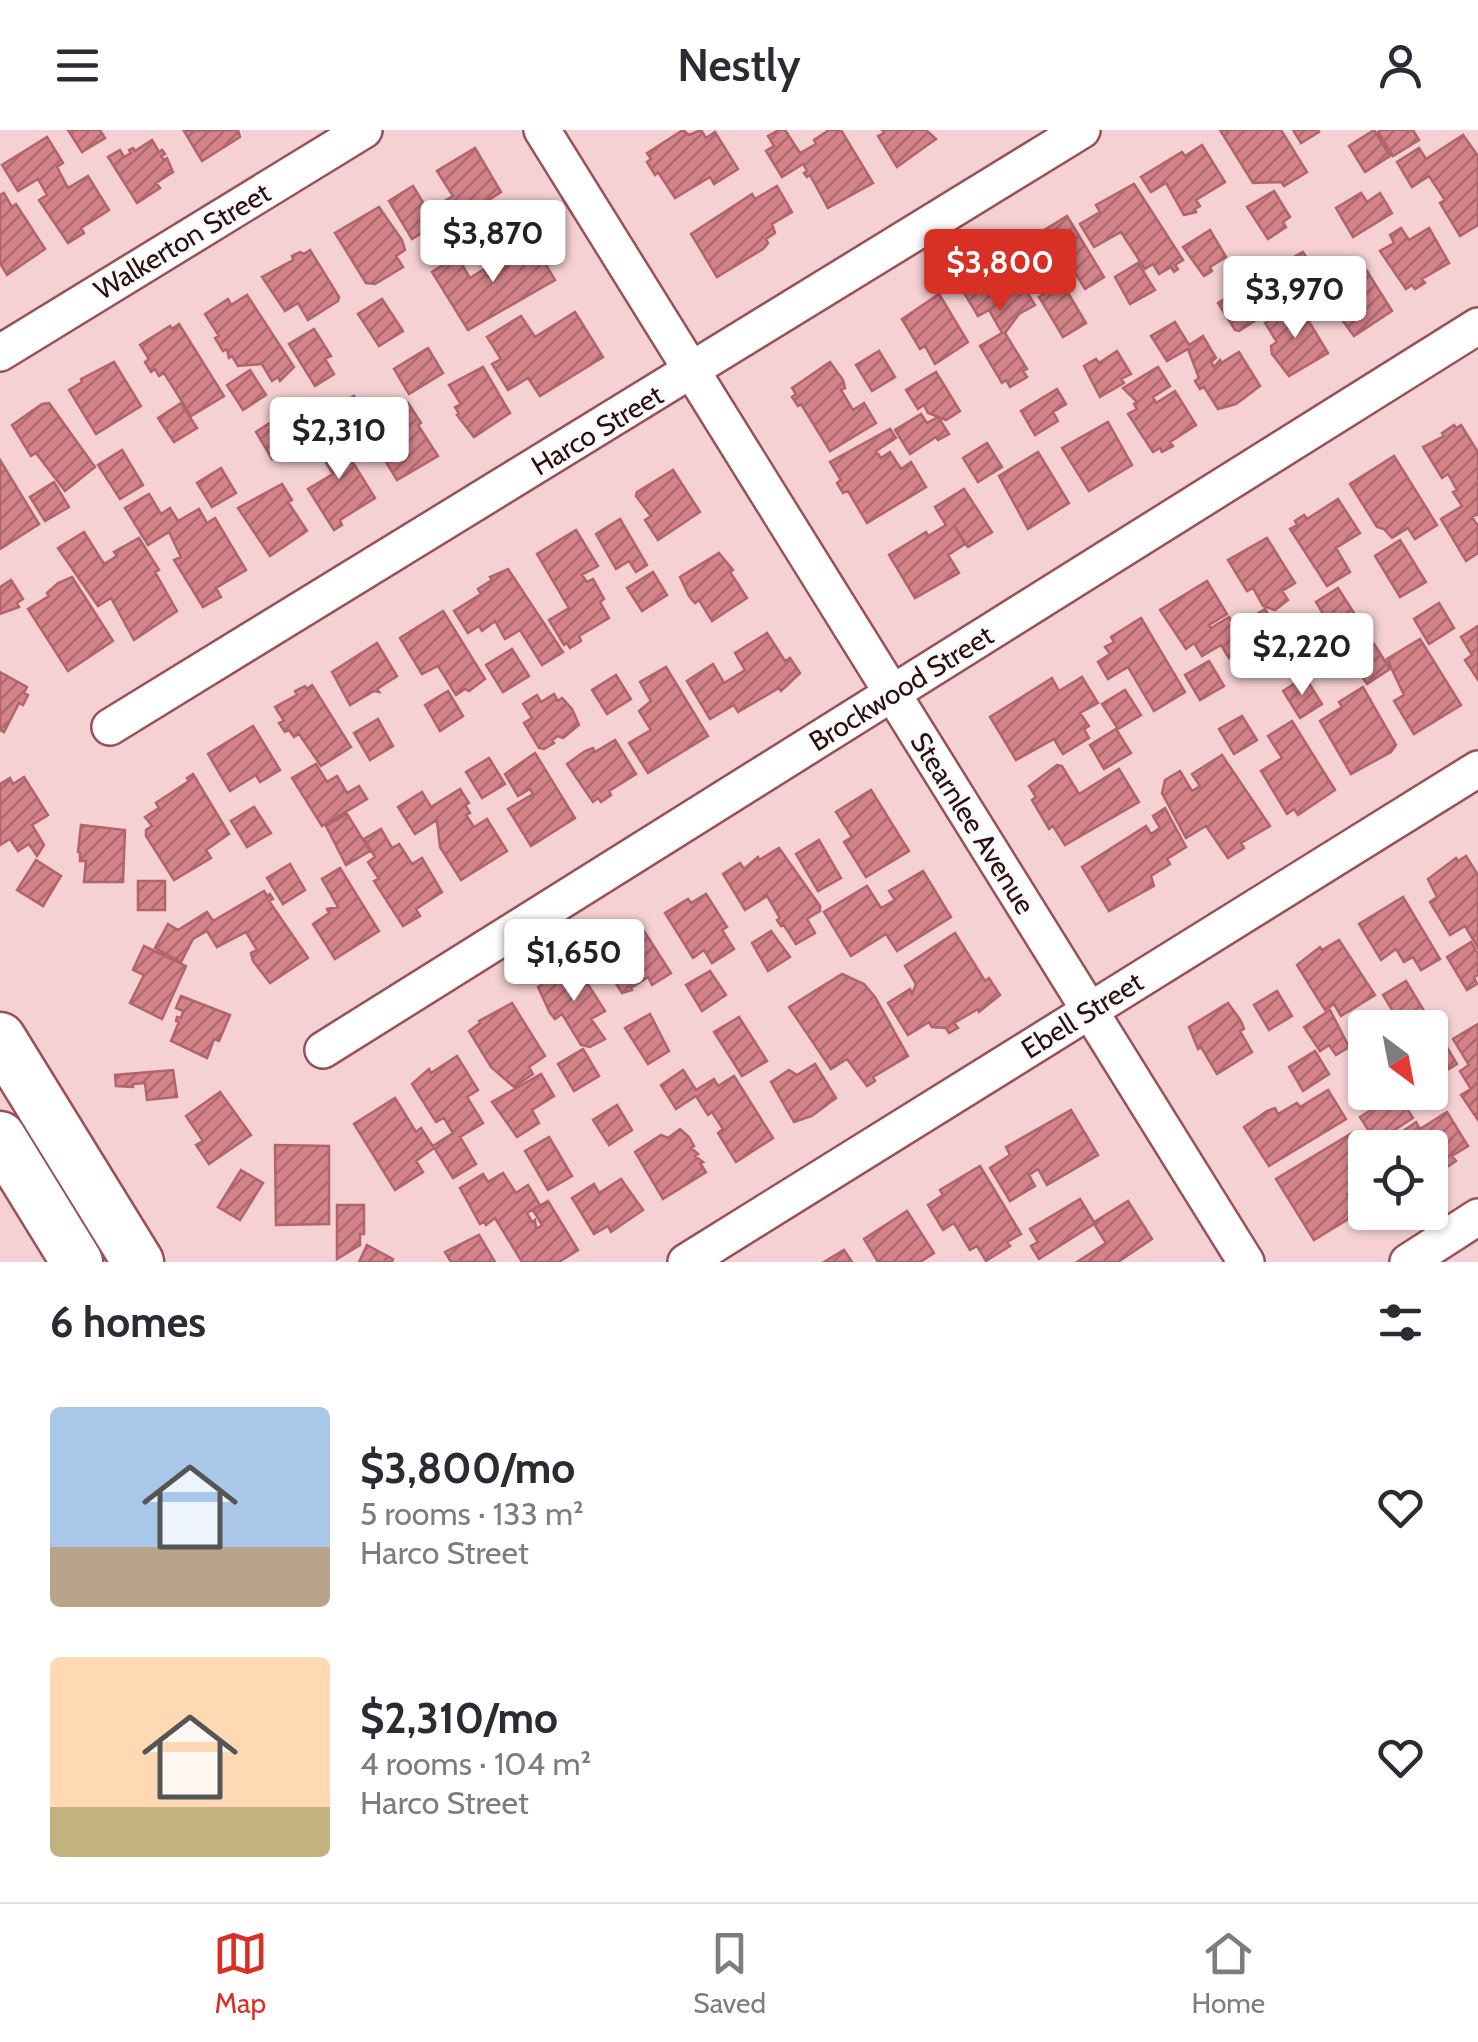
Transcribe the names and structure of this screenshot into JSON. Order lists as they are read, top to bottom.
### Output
{
  "streets": {
    "street": [
      "Walkerton Street",
      "Harco Street",
      "Brockwood Street",
      "Stearnlee Avenue",
      "Ebell Street"
    ]
  },
  "crossings": [
    ["Harco Street", "Stearnlee Avenue"],
    ["Brockwood Street", "Stearnlee Avenue"],
    ["Stearnlee Avenue", "Ebell Street"]
  ],
  "north": "bottom right",
  "page": {
    "header": "Nestly",
    "price": [
      "$3,870",
      "$3,800",
      "$3,970",
      "$2,310",
      "$2,220",
      "$1,650"
    ],
    "heading": "6 homes",
    "list": [
      {
        "name": "$3,800/mo",
        "note": "5 rooms · 133 m² · Harco Street"
      },
      {
        "name": "$2,310/mo",
        "note": "4 rooms · 104 m² · Harco Street"
      }
    ],
    "tabs": ["Map", "Saved", "Home"]
  }
}
